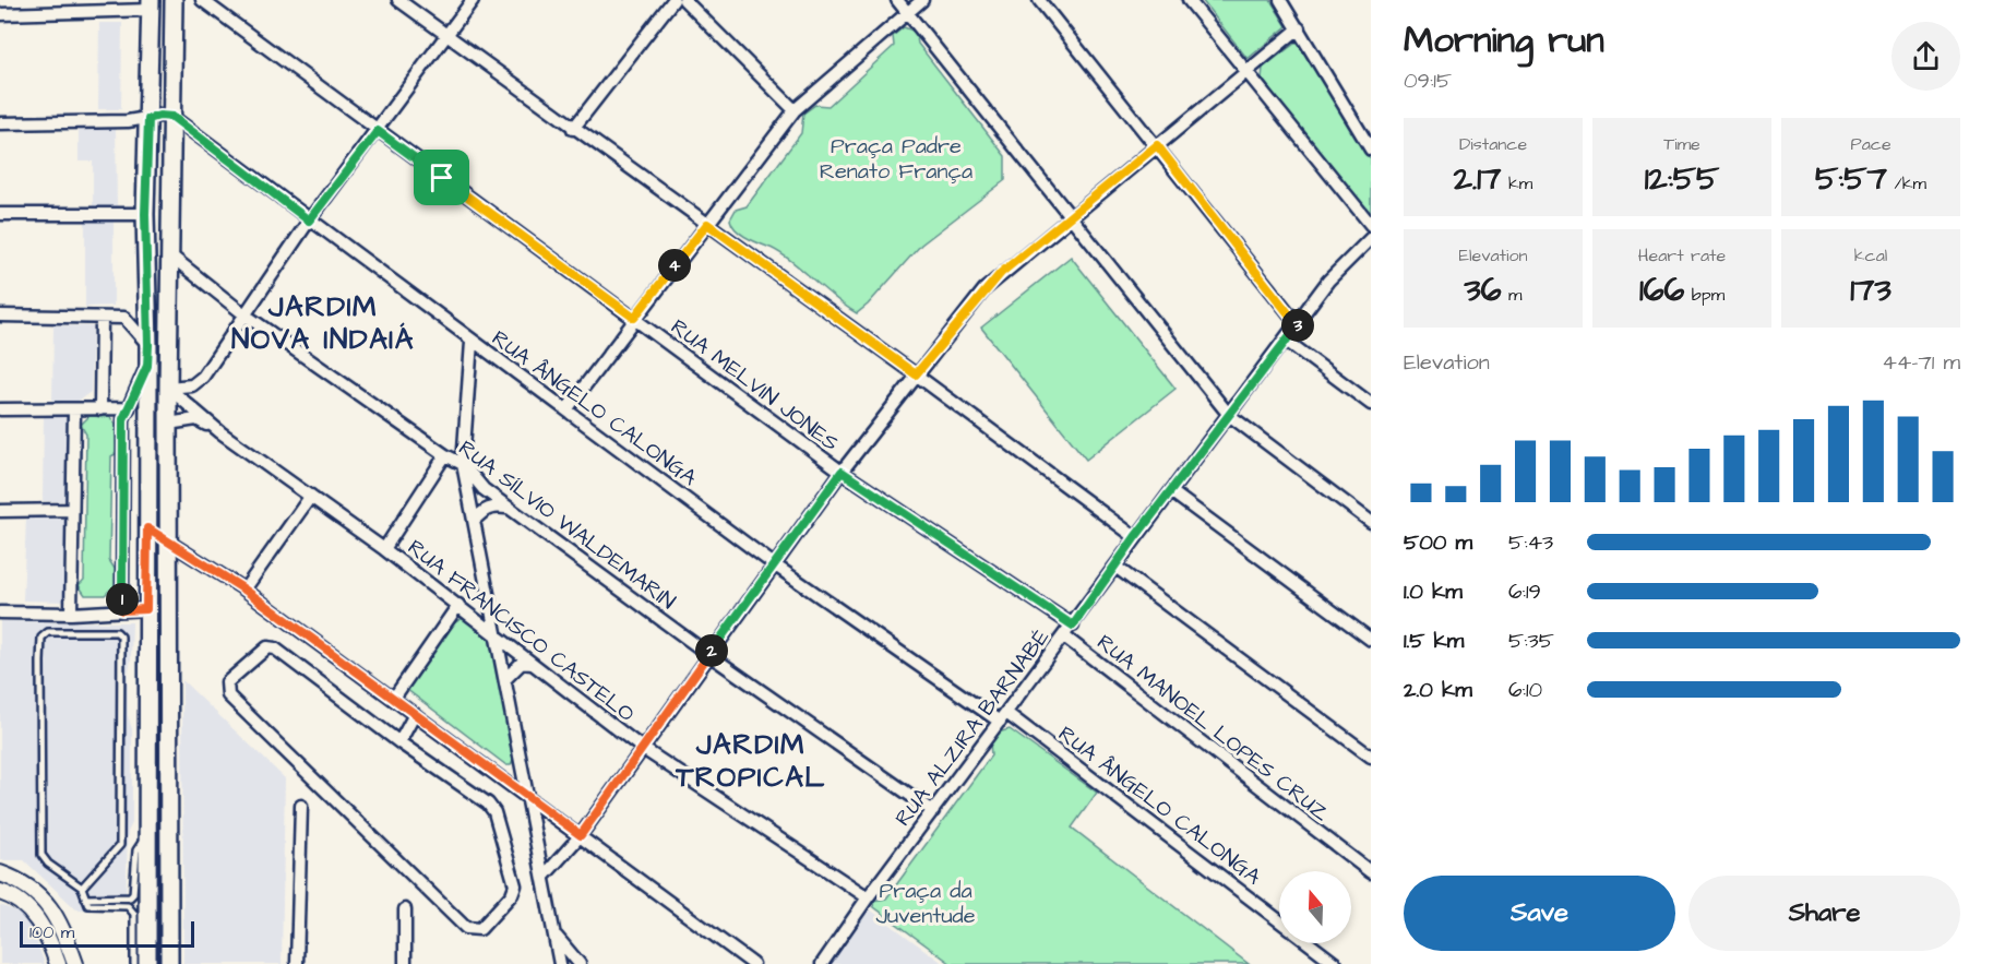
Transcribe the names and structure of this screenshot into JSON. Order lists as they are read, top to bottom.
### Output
{
  "streets": {
    "street": [
      "RUA MELVIN JONES",
      "RUA ÂNGELO CALONGA",
      "RUA SÍLVIO WALDEMARIN",
      "RUA FRANCISCO CASTELO",
      "RUA ALZIRA BARNABÉ",
      "RUA MANOEL LOPES CRUZ"
    ]
  },
  "crossings": [
    ["RUA MELVIN JONES", "RUA ALZIRA BARNABÉ"],
    ["RUA ÂNGELO CALONGA", "RUA ALZIRA BARNABÉ"],
    ["RUA SÍLVIO WALDEMARIN", "RUA ALZIRA BARNABÉ"],
    ["RUA FRANCISCO CASTELO", "RUA ALZIRA BARNABÉ"],
    ["RUA ALZIRA BARNABÉ", "RUA MANOEL LOPES CRUZ"]
  ],
  "districts": ["JARDIM NOVA INDAIÁ", "JARDIM TROPICAL"],
  "parks": ["Praça Padre Renato França", "Praça da Juventude"],
  "scale_bar": "100 m",
  "north": "top",
  "page": {
    "heading": ["Morning run", "09:15"],
    "stats": [
      ["Distance", "2.17 km"],
      ["Time", "12:55"],
      ["Pace", "5:57 /km"],
      ["Elevation", "36 m"],
      ["Heart rate", "166 bpm"],
      ["kcal", "173"]
    ],
    "pins": [
      "4",
      "3",
      "1",
      "2"
    ],
    "chart": ["Elevation", "44–71 m"],
    "list": [
      {
        "name": "500 m",
        "note": "5:43"
      },
      {
        "name": "1.0 km",
        "note": "6:19"
      },
      {
        "name": "1.5 km",
        "note": "5:35"
      },
      {
        "name": "2.0 km",
        "note": "6:10"
      }
    ],
    "buttons": ["Save", "Share"],
    "scale": "100 m"
  }
}
